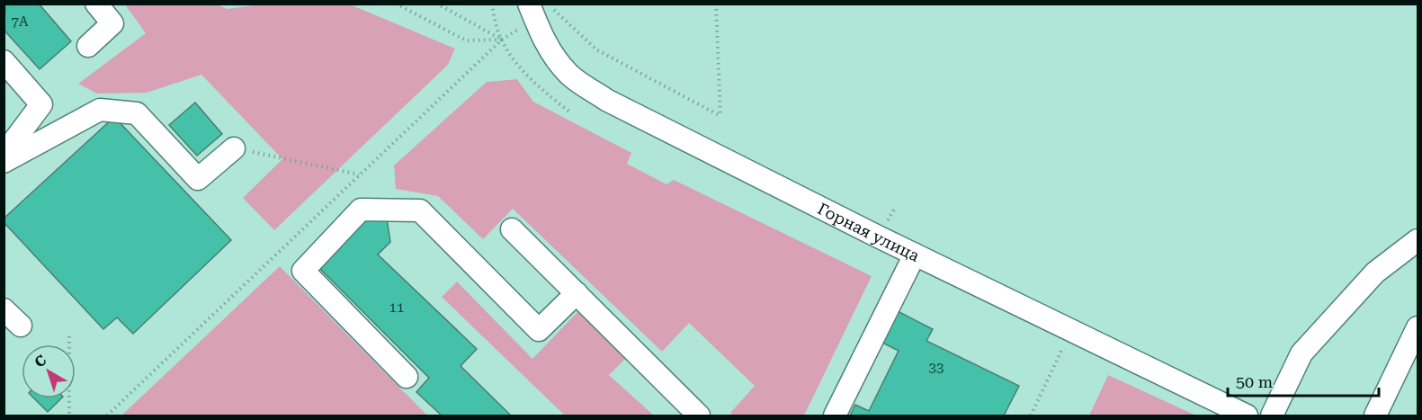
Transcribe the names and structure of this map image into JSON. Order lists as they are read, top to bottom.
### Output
{
  "streets": {
    "street": ["Горная улица"]
  },
  "house_numbers": ["7А", "11", "33"],
  "scale_bar": "50 m",
  "north": "top left"
}
